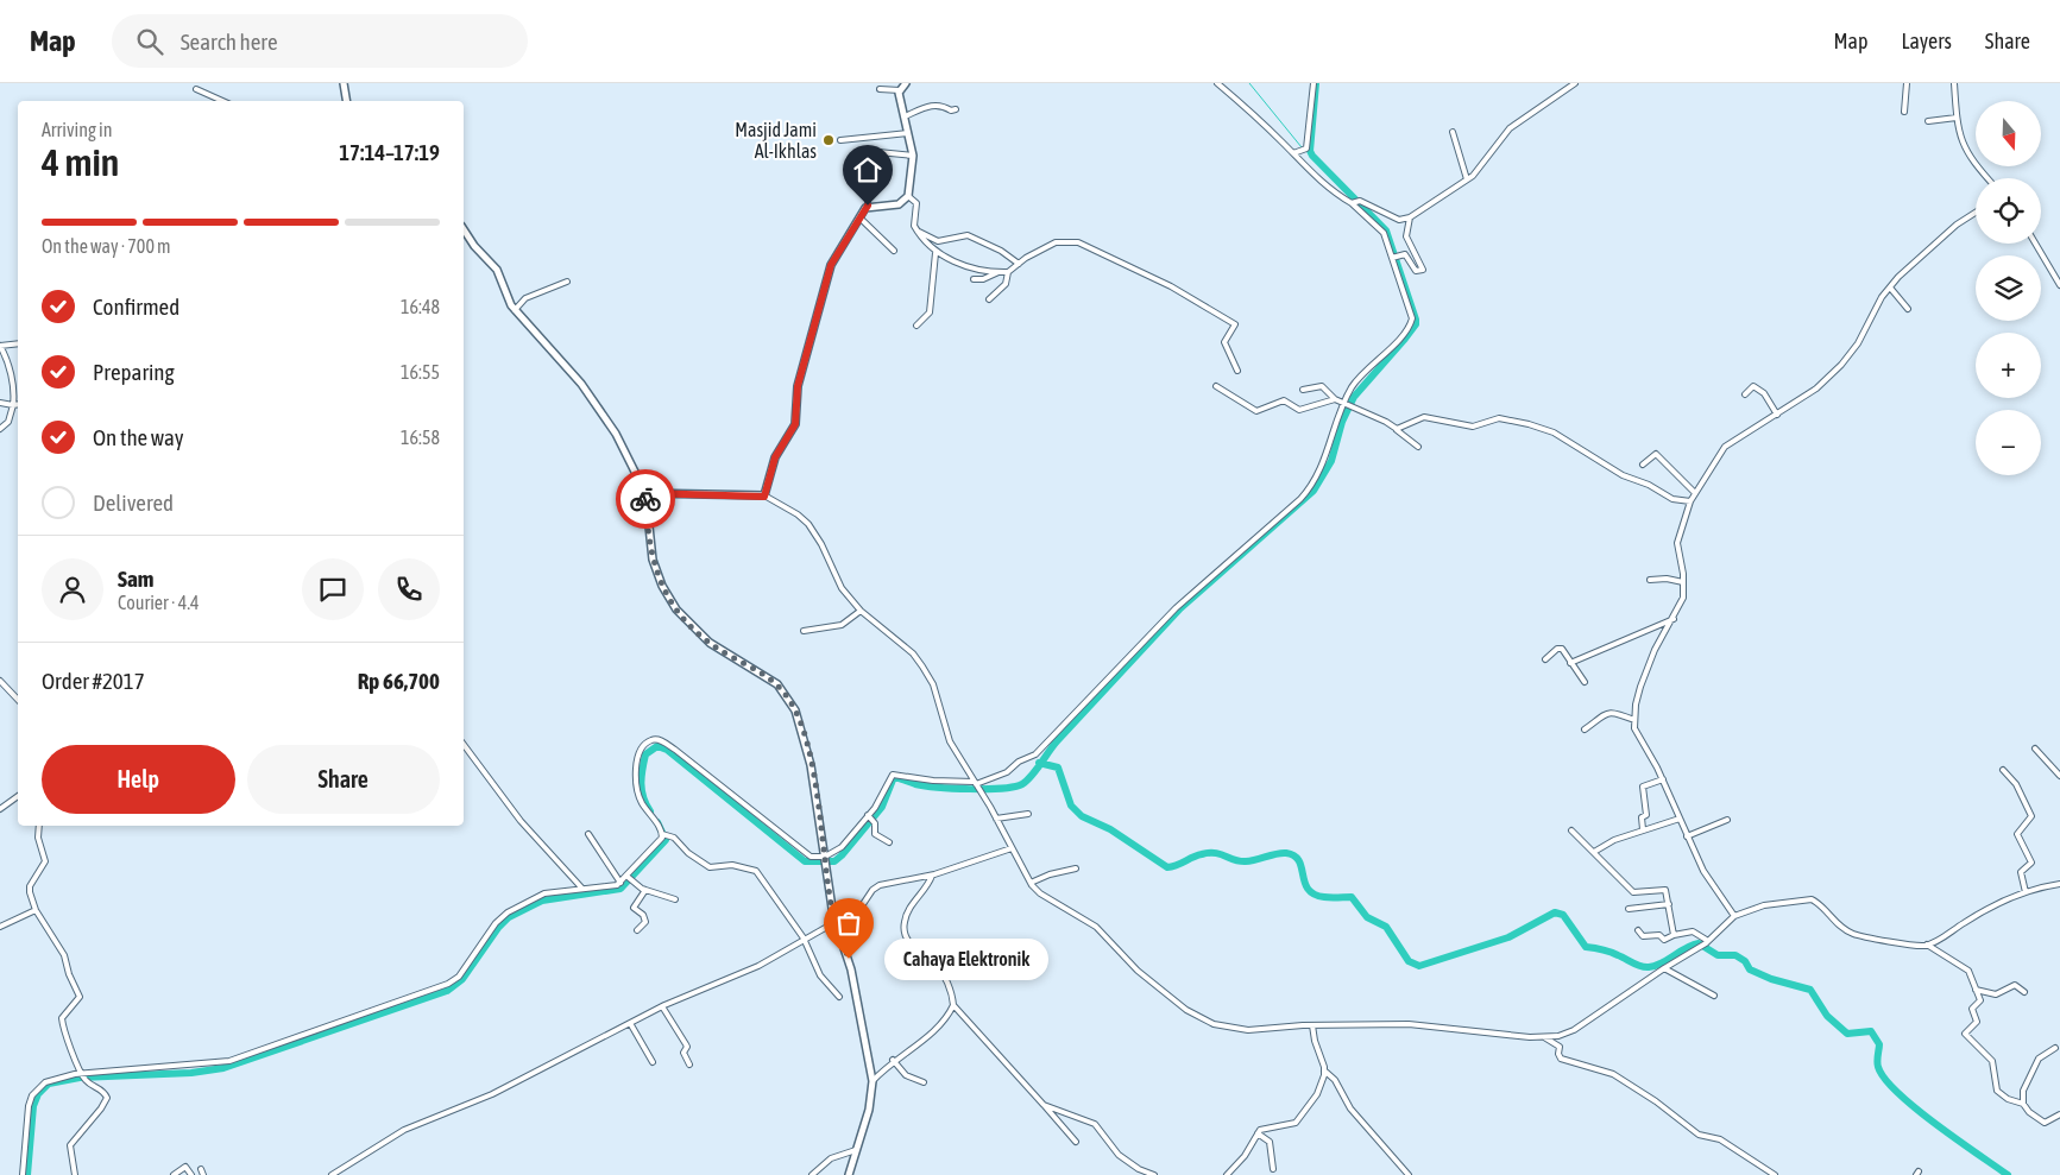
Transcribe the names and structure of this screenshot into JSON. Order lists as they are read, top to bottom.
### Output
{
  "places": ["Masjid Jami Al-Ikhlas", "Cahaya Elektronik"],
  "north": "bottom",
  "page": {
    "header": "Map",
    "search": "Search here",
    "nav": ["Map", "Layers", "Share"],
    "map_buttons": ["+", "−"],
    "heading": ["4 min", "Arriving in", "17:14–17:19"],
    "panel": [
      "Sam",
      "Courier · 4.4",
      "Order #2017",
      "Rp 66,700"
    ],
    "bar": "On the way · 700 m",
    "list": [
      ["Confirmed", "16:48"],
      ["Preparing", "16:55"],
      ["On the way", "16:58"],
      "Delivered"
    ],
    "buttons": ["Help", "Share"],
    "bubble": "Cahaya Elektronik"
  }
}
